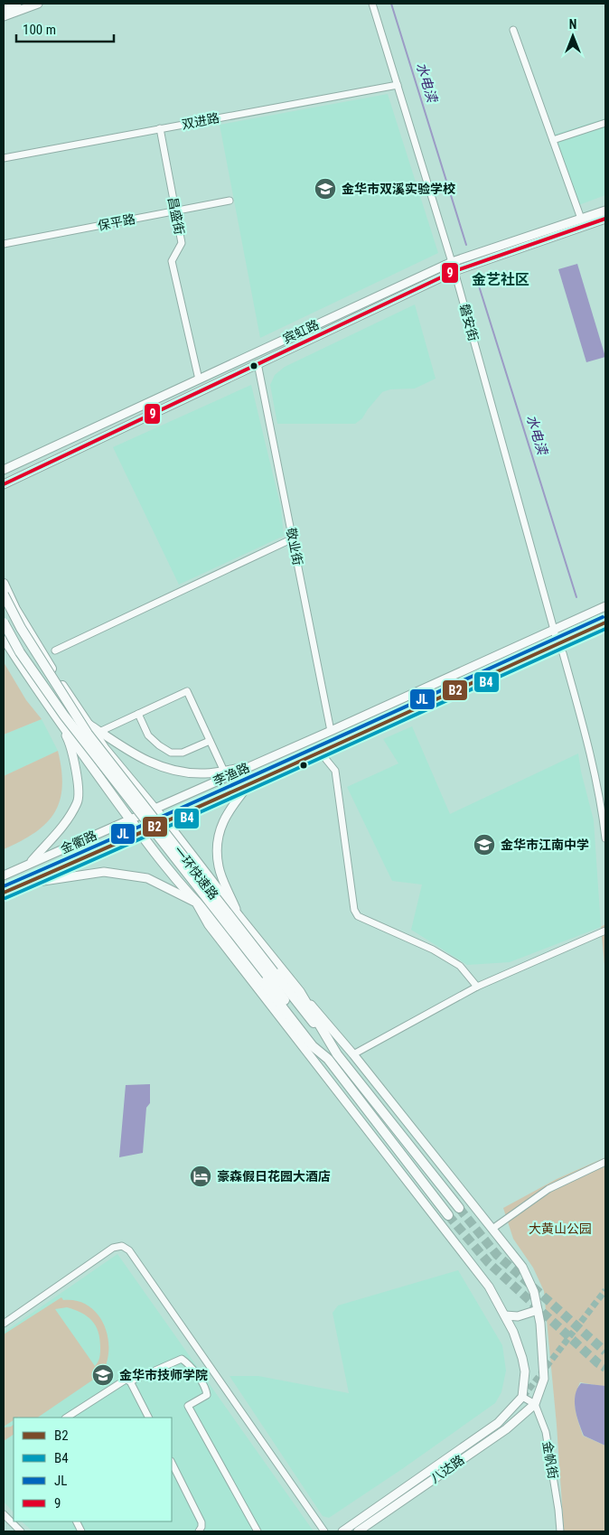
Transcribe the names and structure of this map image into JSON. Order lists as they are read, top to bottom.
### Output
{
  "streets": {
    "highway": ["一环快速路"],
    "main road": [
      "宾虹路",
      "李渔路",
      "金衢路",
      "八达路"
    ],
    "street": [
      "双进路",
      "昌盛街",
      "保平路",
      "磐安街",
      "敬业街",
      "金帆街"
    ]
  },
  "crossings": [
    ["双进路", "昌盛街"],
    ["双进路", "磐安街"],
    ["昌盛街", "保平路"],
    ["昌盛街", "宾虹路"],
    ["磐安街", "宾虹路"],
    ["磐安街", "李渔路"],
    ["宾虹路", "敬业街"],
    ["敬业街", "李渔路"],
    ["李渔路", "金衢路"],
    ["金帆街", "八达路"]
  ],
  "districts": ["金艺社区"],
  "water": ["水电渎"],
  "parks": ["大黄山公园"],
  "places": {
    "school or university": ["金华市双溪实验学校", "金华市江南中学", "金华市技师学院"],
    "hotel": ["豪森假日花园大酒店"]
  },
  "lines": [
    "transit line 9",
    "transit line JL",
    "transit line B2",
    "transit line B4"
  ],
  "legend": [
    "B2",
    "B4",
    "JL",
    "9"
  ],
  "scale_bar": "100 m",
  "north": "top"
}
